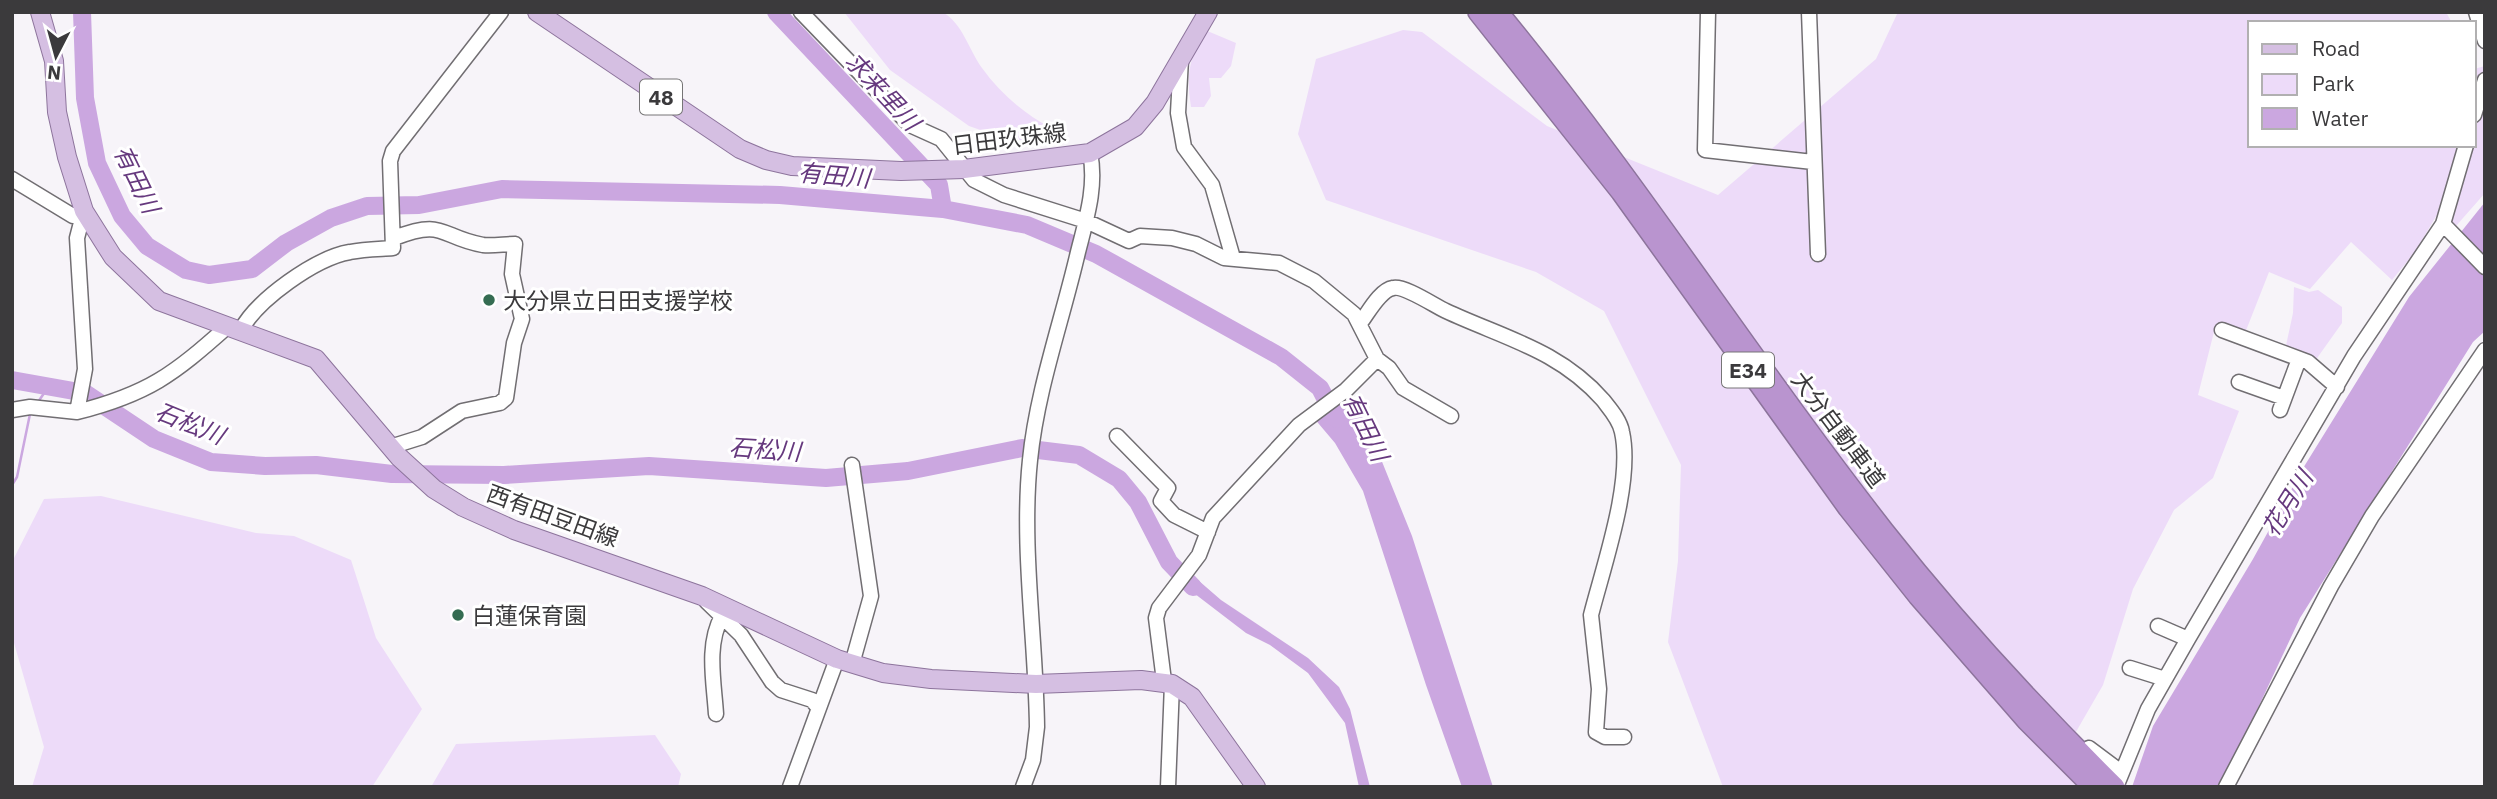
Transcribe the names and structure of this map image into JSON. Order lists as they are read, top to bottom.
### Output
{
  "streets": {
    "highway": ["E34", "大分自動車道"],
    "main road": ["48", "日田玖珠線", "西有田豆田線"]
  },
  "water": [
    "求来里川",
    "有田川",
    "石松川",
    "花月川"
  ],
  "places": ["大分県立日田支援学校", "白蓮保育園"],
  "legend": ["Road", "Park", "Water"],
  "north": "bottom"
}
